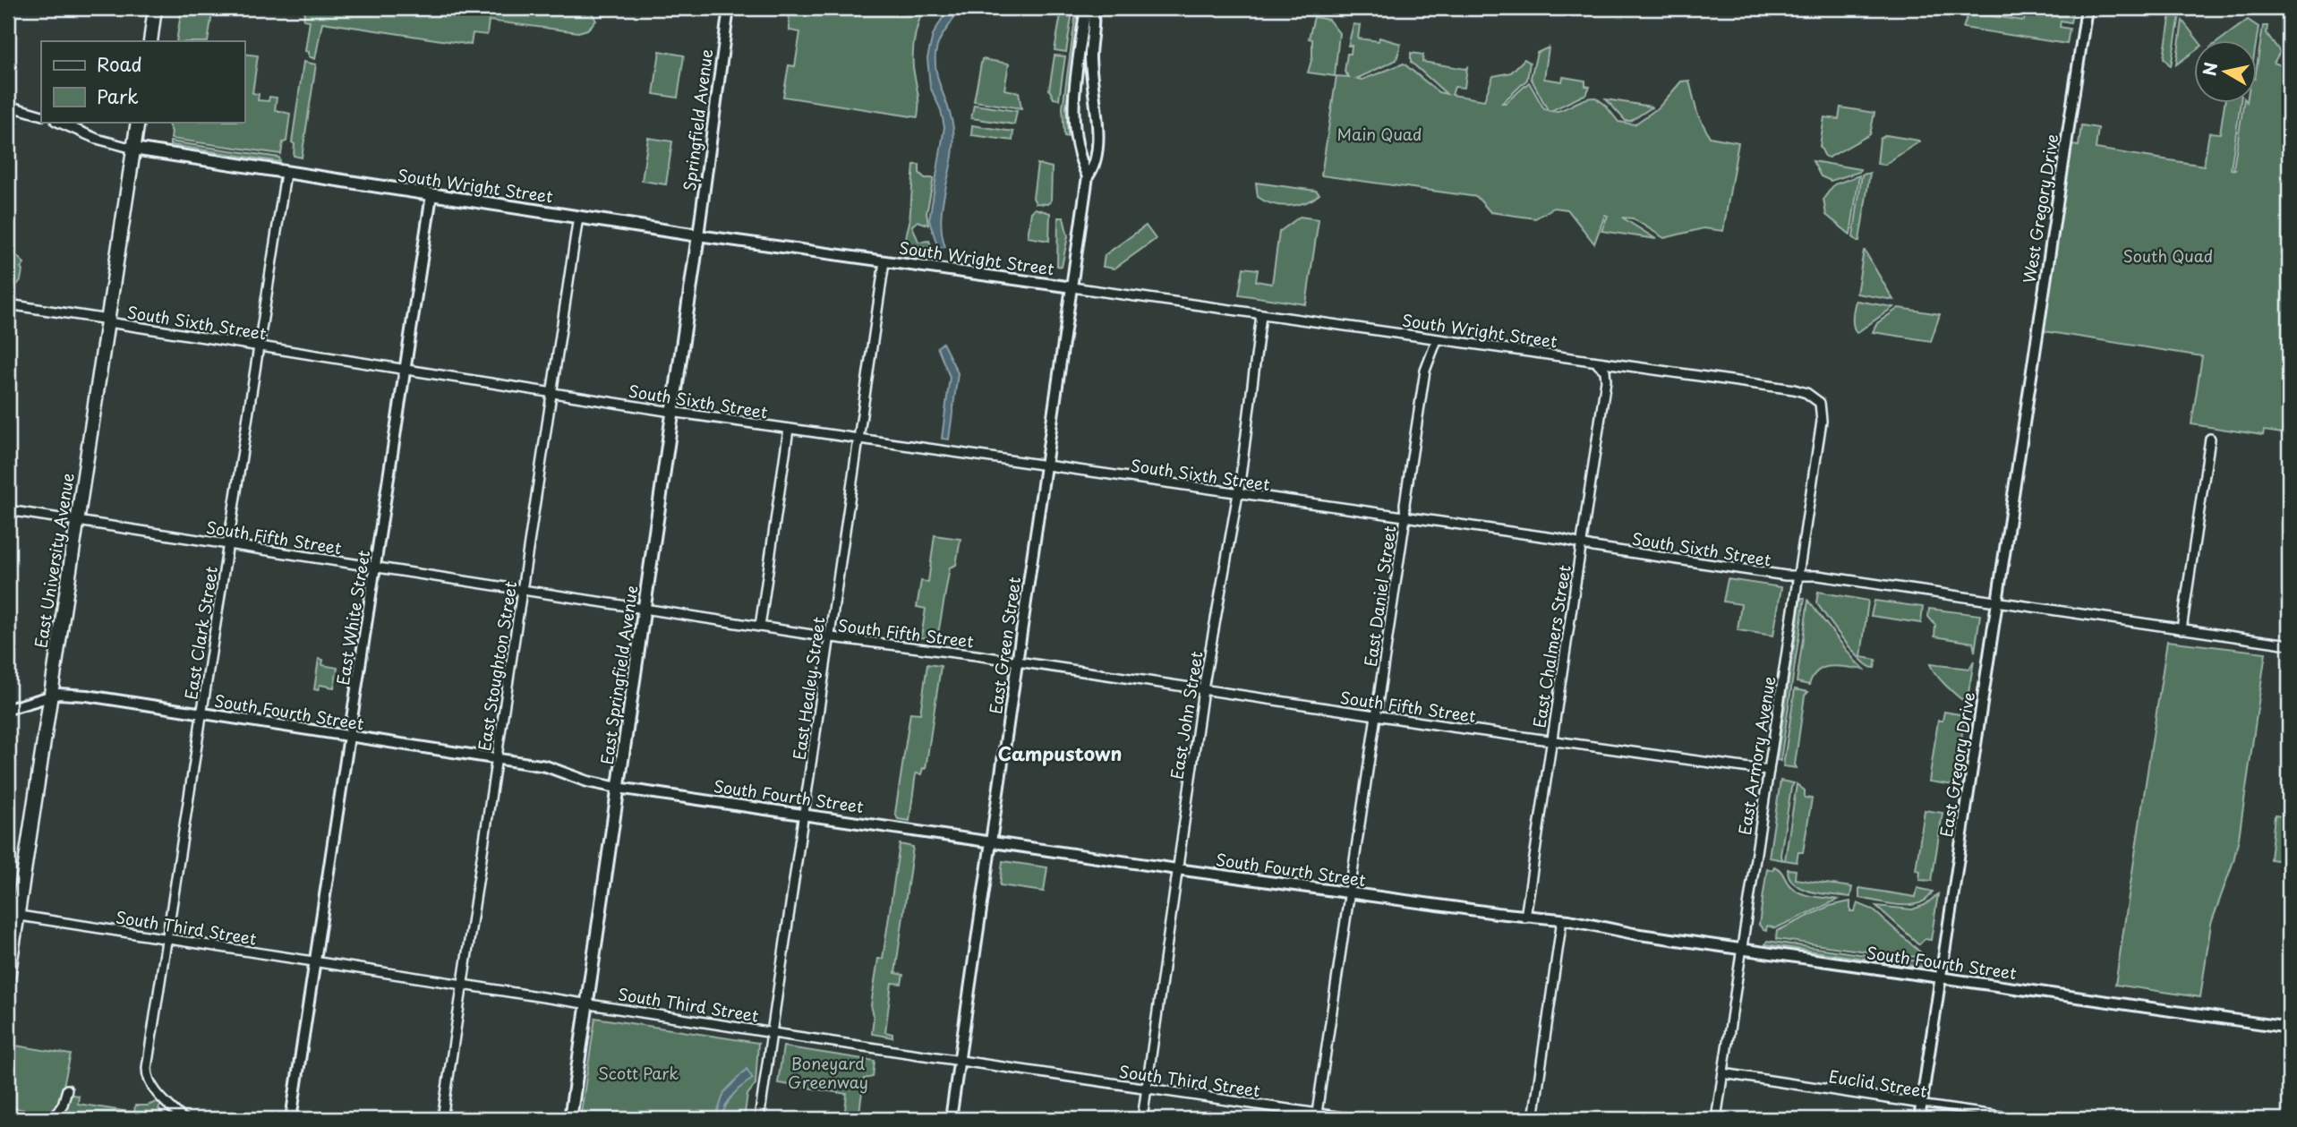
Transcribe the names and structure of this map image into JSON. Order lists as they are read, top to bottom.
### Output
{
  "streets": {
    "main road": ["South Wright Street", "East University Avenue", "East Springfield Avenue"],
    "street": [
      "Springfield Avenue",
      "West Gregory Drive",
      "South Sixth Street",
      "South Fifth Street",
      "East Daniel Street",
      "East White Street",
      "East Clark Street",
      "East Green Street",
      "East Chalmers Street",
      "East Stoughton Street",
      "East Healey Street",
      "South Fourth Street",
      "East John Street",
      "East Armory Avenue",
      "East Gregory Drive",
      "South Third Street",
      "Euclid Street"
    ]
  },
  "crossings": [
    ["Springfield Avenue", "South Wright Street"],
    ["Springfield Avenue", "East Springfield Avenue"],
    ["South Wright Street", "East University Avenue"],
    ["South Wright Street", "East Daniel Street"],
    ["South Wright Street", "East White Street"],
    ["South Wright Street", "East Clark Street"],
    ["South Wright Street", "East Green Street"],
    ["South Wright Street", "East Chalmers Street"],
    ["South Wright Street", "East Stoughton Street"],
    ["South Wright Street", "East Springfield Avenue"],
    ["South Wright Street", "East Healey Street"],
    ["South Wright Street", "East John Street"],
    ["South Wright Street", "East Armory Avenue"],
    ["West Gregory Drive", "East Gregory Drive"],
    ["South Sixth Street", "East University Avenue"],
    ["South Sixth Street", "East Daniel Street"],
    ["South Sixth Street", "East White Street"],
    ["South Sixth Street", "East Clark Street"],
    ["South Sixth Street", "East Green Street"],
    ["South Sixth Street", "East Chalmers Street"],
    ["South Sixth Street", "East Stoughton Street"],
    ["South Sixth Street", "East Springfield Avenue"],
    ["South Sixth Street", "East Healey Street"],
    ["South Sixth Street", "East John Street"],
    ["South Sixth Street", "East Armory Avenue"],
    ["South Sixth Street", "East Gregory Drive"],
    ["South Fifth Street", "East University Avenue"],
    ["South Fifth Street", "East Daniel Street"],
    ["South Fifth Street", "East White Street"],
    ["South Fifth Street", "East Clark Street"],
    ["South Fifth Street", "East Green Street"],
    ["South Fifth Street", "East Chalmers Street"],
    ["South Fifth Street", "East Stoughton Street"],
    ["South Fifth Street", "East Springfield Avenue"],
    ["South Fifth Street", "East Healey Street"],
    ["South Fifth Street", "East John Street"],
    ["South Fifth Street", "East Armory Avenue"],
    ["East University Avenue", "South Fourth Street"],
    ["East University Avenue", "South Third Street"],
    ["East Daniel Street", "South Fourth Street"],
    ["East Daniel Street", "South Third Street"],
    ["East White Street", "South Fourth Street"],
    ["East White Street", "South Third Street"],
    ["East Clark Street", "South Fourth Street"],
    ["East Clark Street", "South Third Street"],
    ["East Green Street", "South Fourth Street"],
    ["East Green Street", "South Third Street"],
    ["East Chalmers Street", "South Fourth Street"],
    ["East Stoughton Street", "South Fourth Street"],
    ["East Stoughton Street", "South Third Street"],
    ["East Springfield Avenue", "South Fourth Street"],
    ["East Springfield Avenue", "South Third Street"],
    ["East Healey Street", "South Fourth Street"],
    ["East Healey Street", "South Third Street"],
    ["South Fourth Street", "East John Street"],
    ["South Fourth Street", "East Armory Avenue"],
    ["South Fourth Street", "East Gregory Drive"],
    ["East John Street", "South Third Street"],
    ["East Armory Avenue", "Euclid Street"],
    ["East Gregory Drive", "Euclid Street"]
  ],
  "districts": ["Campustown"],
  "parks": [
    "Main Quad",
    "South Quad",
    "Boneyard Greenway",
    "Scott Park"
  ],
  "legend": ["Road", "Park"],
  "north": "left"
}
